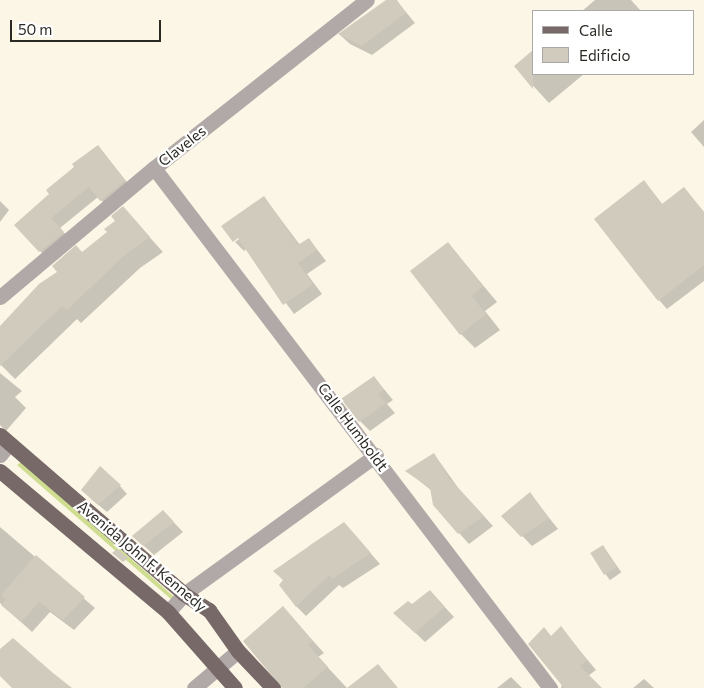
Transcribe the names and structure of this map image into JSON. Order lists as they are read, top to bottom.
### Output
{
  "streets": {
    "main road": ["Avenida John F. Kennedy"],
    "street": ["Claveles", "Calle Humboldt"]
  },
  "crossings": [
    ["Claveles", "Calle Humboldt"]
  ],
  "legend": ["Calle", "Edificio"],
  "scale_bar": "50 m"
}
